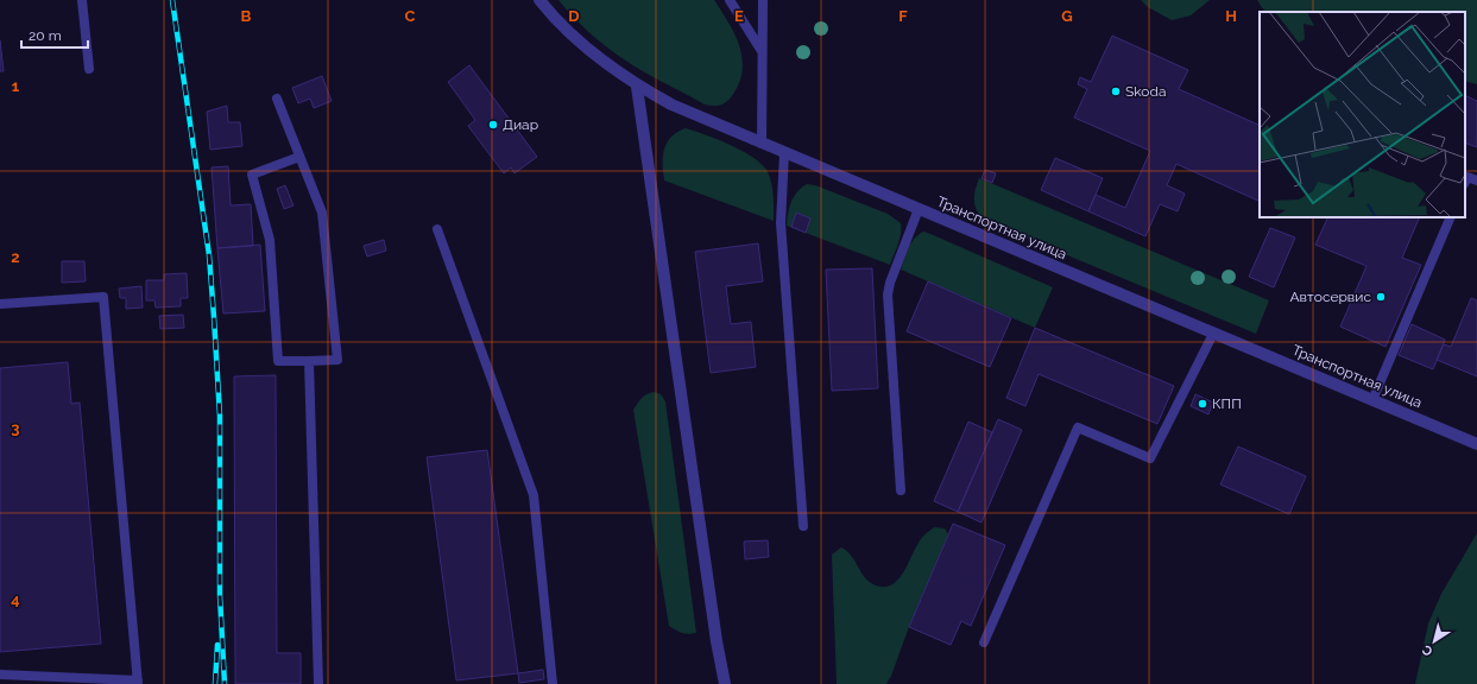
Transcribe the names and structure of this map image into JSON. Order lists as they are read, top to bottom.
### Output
{
  "streets": {
    "street": ["Транспортная улица"]
  },
  "places": [
    "Skoda",
    "Диар",
    "Автосервис",
    "КПП"
  ],
  "scale_bar": "20 m",
  "north": "bottom left",
  "grid": {
    "columns": [
      "B",
      "C",
      "D",
      "E",
      "F",
      "G",
      "H"
    ],
    "rows": [
      "1",
      "2",
      "3",
      "4"
    ]
  }
}
